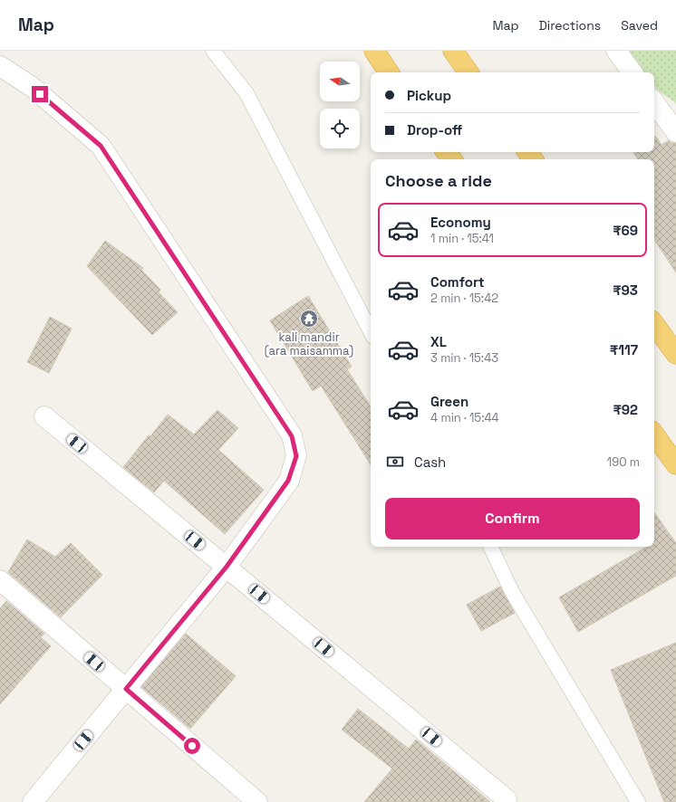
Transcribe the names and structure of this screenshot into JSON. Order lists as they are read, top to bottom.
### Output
{
  "places": {
    "temple": ["kali mandir (ara maisamma)"]
  },
  "north": "left",
  "page": {
    "header": "Map",
    "nav": ["Map", "Directions", "Saved"],
    "banner": ["Pickup", "Drop-off"],
    "heading": "Choose a ride",
    "list": [
      {
        "name": "Economy",
        "note": "1 min · 15:41",
        "value": "₹69"
      },
      {
        "name": "Comfort",
        "note": "2 min · 15:42",
        "value": "₹93"
      },
      {
        "name": "XL",
        "note": "3 min · 15:43",
        "value": "₹117"
      },
      {
        "name": "Green",
        "note": "4 min · 15:44",
        "value": "₹92"
      }
    ],
    "pay": ["Cash", "190 m"],
    "buttons": "Confirm"
  }
}
